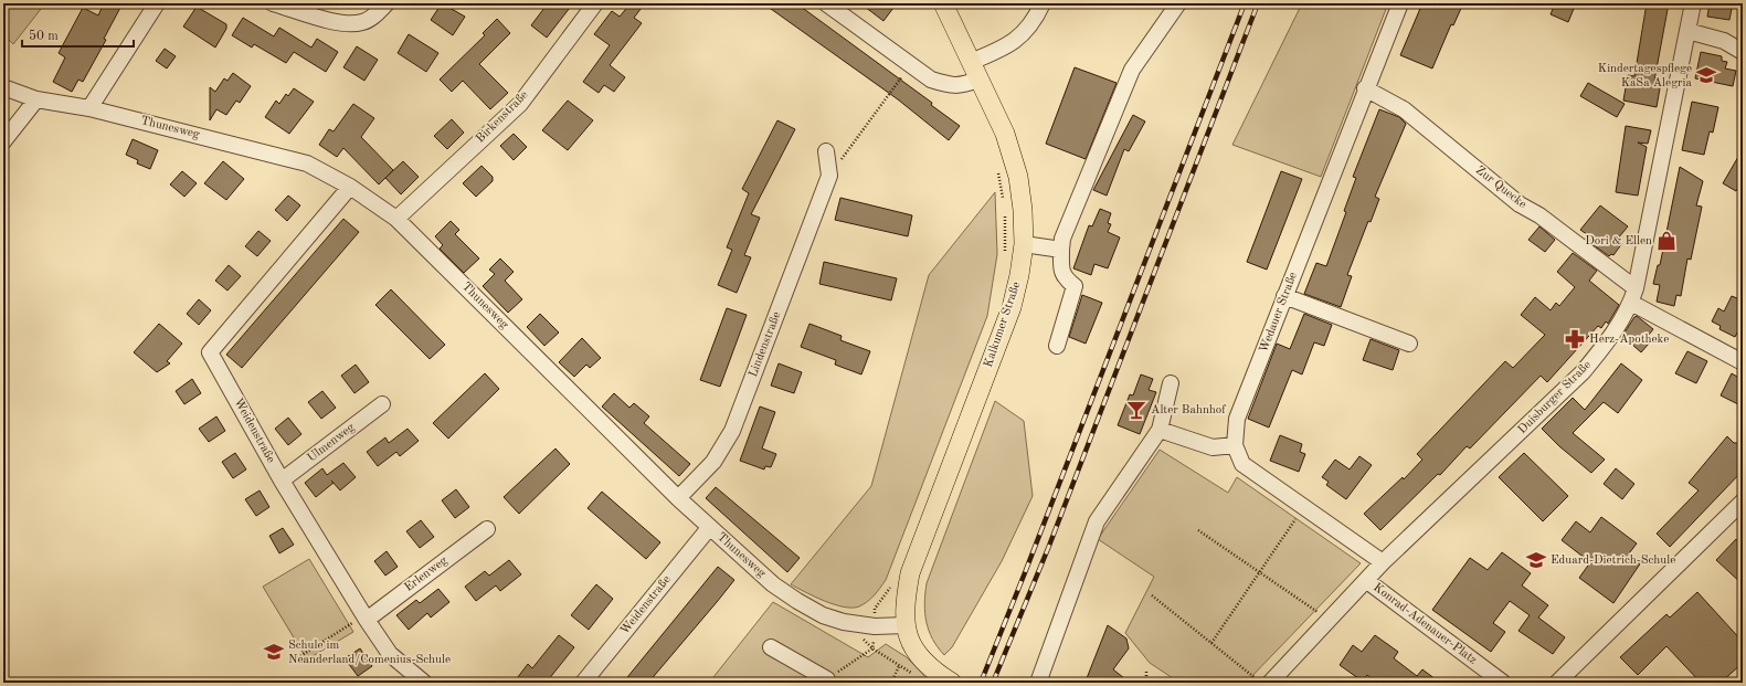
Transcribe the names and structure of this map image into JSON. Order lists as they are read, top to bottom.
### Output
{
  "streets": {
    "main road": ["Kalkumer Straße"],
    "street": [
      "Birkenstraße",
      "Thunesweg",
      "Zur Quecke",
      "Wedauer Straße",
      "Lindenstraße",
      "Duisburger Straße",
      "Weidenstraße",
      "Ulmenweg",
      "Erlenweg",
      "Konrad-Adenauer-Platz"
    ]
  },
  "crossings": [
    ["Birkenstraße", "Thunesweg"],
    ["Thunesweg", "Kalkumer Straße"],
    ["Thunesweg", "Lindenstraße"],
    ["Thunesweg", "Weidenstraße"],
    ["Zur Quecke", "Wedauer Straße"],
    ["Zur Quecke", "Duisburger Straße"],
    ["Wedauer Straße", "Duisburger Straße"],
    ["Duisburger Straße", "Konrad-Adenauer-Platz"],
    ["Weidenstraße", "Ulmenweg"],
    ["Weidenstraße", "Erlenweg"]
  ],
  "places": {
    "school or university": ["Kindertagespflege KaSa Alegria", "Eduard-Dietrich-Schule", "Schule im Neanderland/Comenius-Schule"],
    "shop": ["Dori & Ellen"],
    "pharmacy": ["Herz-Apotheke"],
    "bar": ["Alter Bahnhof"]
  },
  "scale_bar": "50 m"
}
